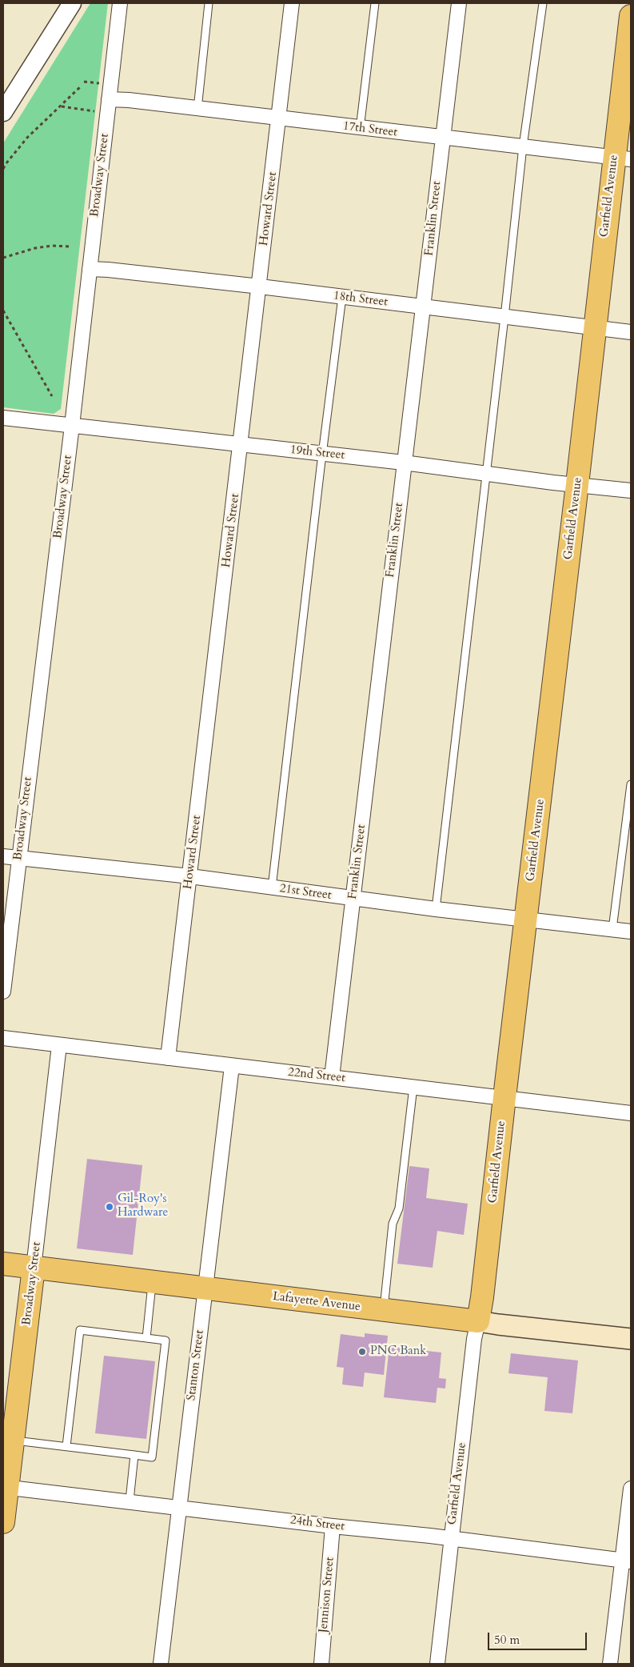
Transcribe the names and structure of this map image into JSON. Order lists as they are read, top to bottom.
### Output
{
  "streets": {
    "main road": ["Broadway Street", "Garfield Avenue", "Lafayette Avenue"],
    "street": [
      "17th Street",
      "Howard Street",
      "Franklin Street",
      "18th Street",
      "19th Street",
      "21st Street",
      "22nd Street",
      "Stanton Street",
      "24th Street",
      "Jennison Street"
    ]
  },
  "crossings": [
    ["17th Street", "Broadway Street"],
    ["17th Street", "Garfield Avenue"],
    ["17th Street", "Howard Street"],
    ["17th Street", "Franklin Street"],
    ["Broadway Street", "18th Street"],
    ["Broadway Street", "19th Street"],
    ["Broadway Street", "21st Street"],
    ["Broadway Street", "22nd Street"],
    ["Broadway Street", "Lafayette Avenue"],
    ["Broadway Street", "24th Street"],
    ["Garfield Avenue", "18th Street"],
    ["Garfield Avenue", "19th Street"],
    ["Garfield Avenue", "21st Street"],
    ["Garfield Avenue", "22nd Street"],
    ["Garfield Avenue", "Lafayette Avenue"],
    ["Garfield Avenue", "24th Street"],
    ["Howard Street", "18th Street"],
    ["Howard Street", "19th Street"],
    ["Howard Street", "21st Street"],
    ["Howard Street", "22nd Street"],
    ["Franklin Street", "18th Street"],
    ["Franklin Street", "19th Street"],
    ["Franklin Street", "21st Street"],
    ["Franklin Street", "22nd Street"],
    ["22nd Street", "Stanton Street"],
    ["Lafayette Avenue", "Stanton Street"],
    ["Stanton Street", "24th Street"],
    ["24th Street", "Jennison Street"]
  ],
  "places": ["Gil-Roy's Hardware", "PNC Bank"],
  "scale_bar": "50 m"
}
